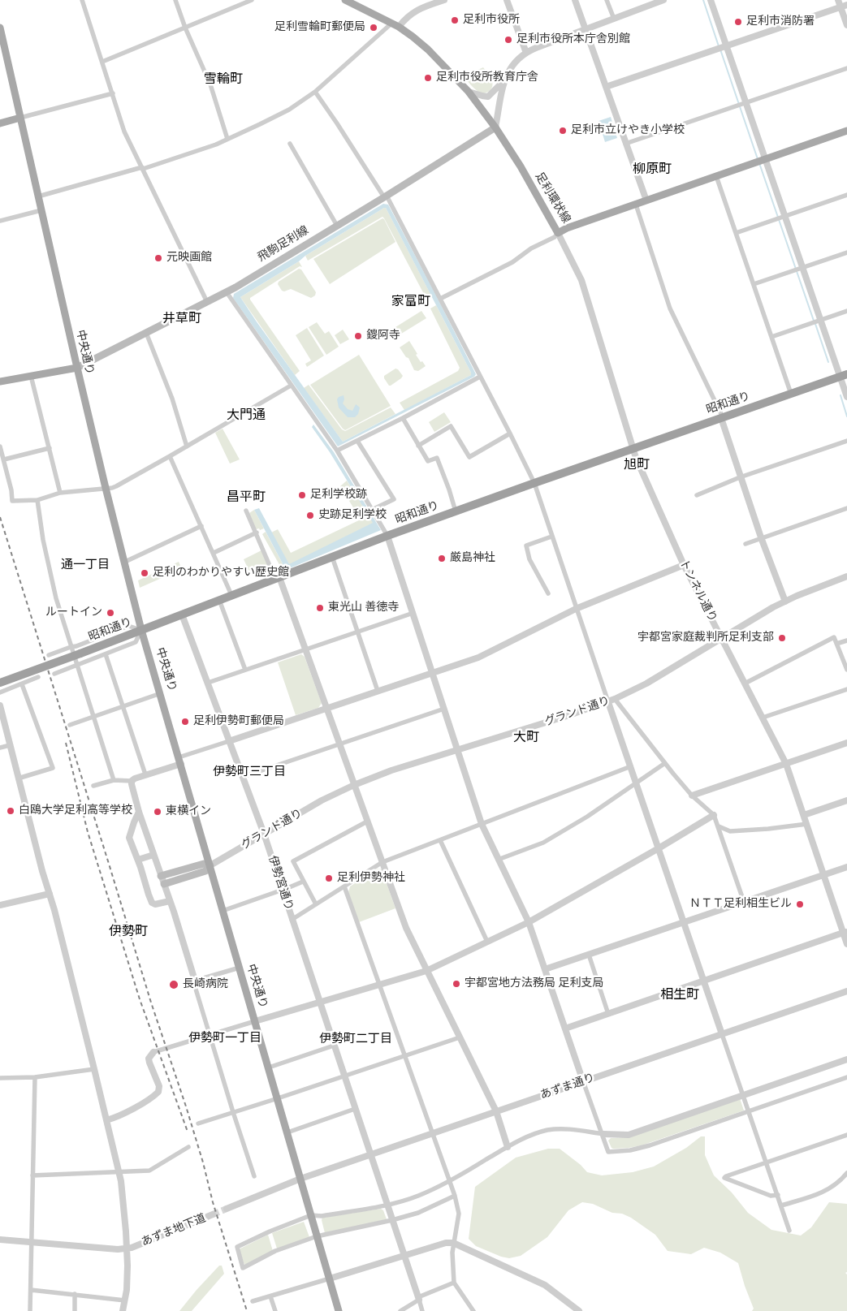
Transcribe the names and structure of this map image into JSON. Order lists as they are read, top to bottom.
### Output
{
  "streets": {
    "highway": ["昭和通り"],
    "main road": ["足利環状線", "飛駒足利線", "中央通り"],
    "street": [
      "トンネル通り",
      "グランド通り",
      "伊勢宮通り",
      "あずま通り",
      "あずま地下道"
    ]
  },
  "crossings": [
    ["足利環状線", "飛駒足利線"],
    ["足利環状線", "トンネル通り"],
    ["飛駒足利線", "中央通り"],
    ["中央通り", "昭和通り"],
    ["中央通り", "グランド通り"],
    ["中央通り", "あずま通り"],
    ["昭和通り", "トンネル通り"],
    ["昭和通り", "伊勢宮通り"],
    ["トンネル通り", "グランド通り"],
    ["グランド通り", "伊勢宮通り"],
    ["伊勢宮通り", "あずま通り"]
  ],
  "districts": [
    "雪輪町",
    "柳原町",
    "家富町",
    "井草町",
    "大門通",
    "旭町",
    "昌平町",
    "通一丁目",
    "大町",
    "伊勢町三丁目",
    "伊勢町",
    "相生町",
    "伊勢町一丁目",
    "伊勢町二丁目"
  ],
  "places": [
    "足利市役所",
    "足利市消防署",
    "足利雪輪町郵便局",
    "足利市役所本庁舎別館",
    "足利市役所教育庁舎",
    "足利市立けやき小学校",
    "元映画館",
    "鑁阿寺",
    "足利学校跡",
    "史跡足利学校",
    "厳島神社",
    "足利のわかりやすい歴史館",
    "東光山 善徳寺",
    "ルートイン",
    "宇都宮家庭裁判所足利支部",
    "足利伊勢町郵便局",
    "白鴎大学足利高等学校",
    "東横イン",
    "足利伊勢神社",
    "ＮＴＴ足利相生ビル",
    "宇都宮地方法務局 足利支局",
    "長崎病院"
  ]
}
